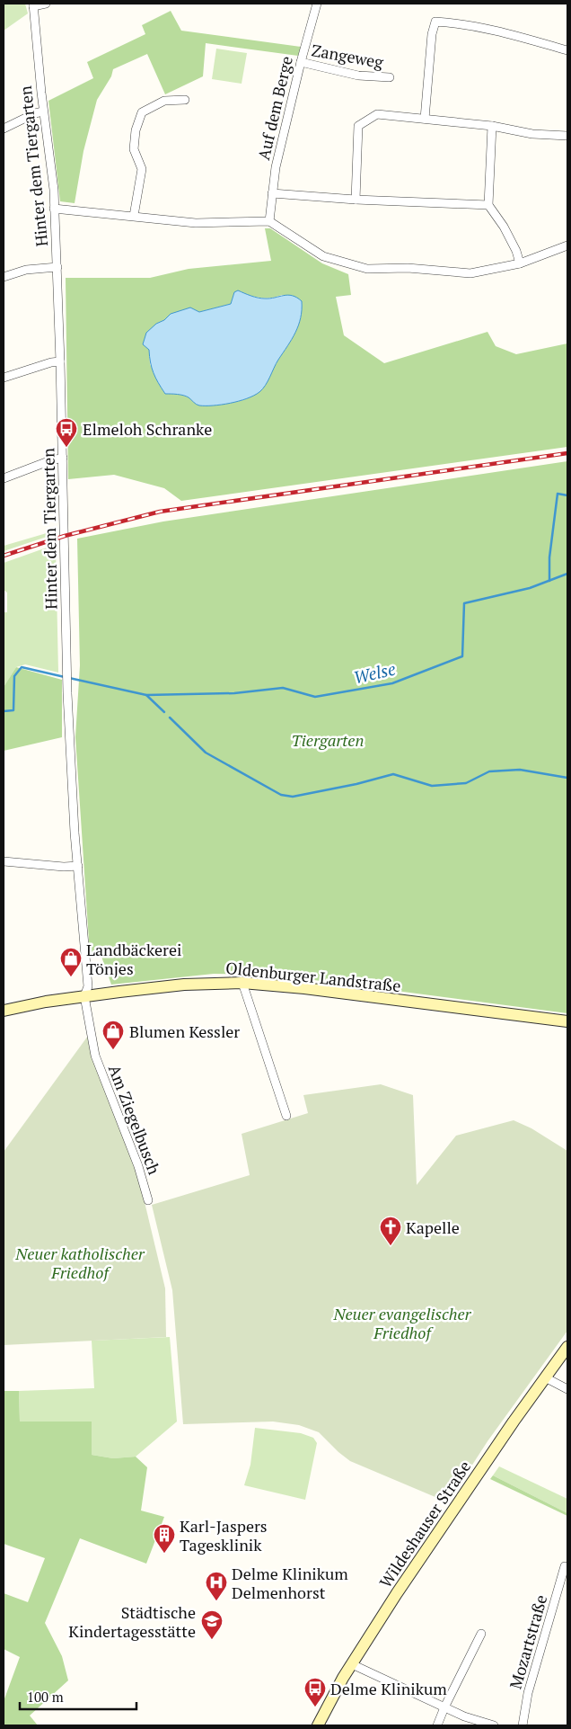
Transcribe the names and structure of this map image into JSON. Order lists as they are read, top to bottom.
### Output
{
  "streets": {
    "main road": ["Oldenburger Landstraße", "Wildeshauser Straße"],
    "street": [
      "Zangeweg",
      "Auf dem Berge",
      "Hinter dem Tiergarten",
      "Am Ziegelbusch",
      "Mozartstraße"
    ]
  },
  "crossings": [
    ["Zangeweg", "Auf dem Berge"],
    ["Hinter dem Tiergarten", "Oldenburger Landstraße"],
    ["Hinter dem Tiergarten", "Am Ziegelbusch"],
    ["Oldenburger Landstraße", "Am Ziegelbusch"]
  ],
  "water": ["Welse"],
  "parks": ["Tiergarten", "Neuer katholischer Friedhof", "Neuer evangelischer Friedhof"],
  "places": {
    "bus stop": ["Elmeloh Schranke", "Delme Klinikum"],
    "shop": ["Landbäckerei Tönjes", "Blumen Kessler"],
    "church": ["Kapelle"],
    "building": ["Karl-Jaspers Tagesklinik"],
    "hospital": ["Delme Klinikum Delmenhorst"],
    "school or university": ["Städtische Kindertagesstätte"]
  },
  "scale_bar": "100 m"
}
